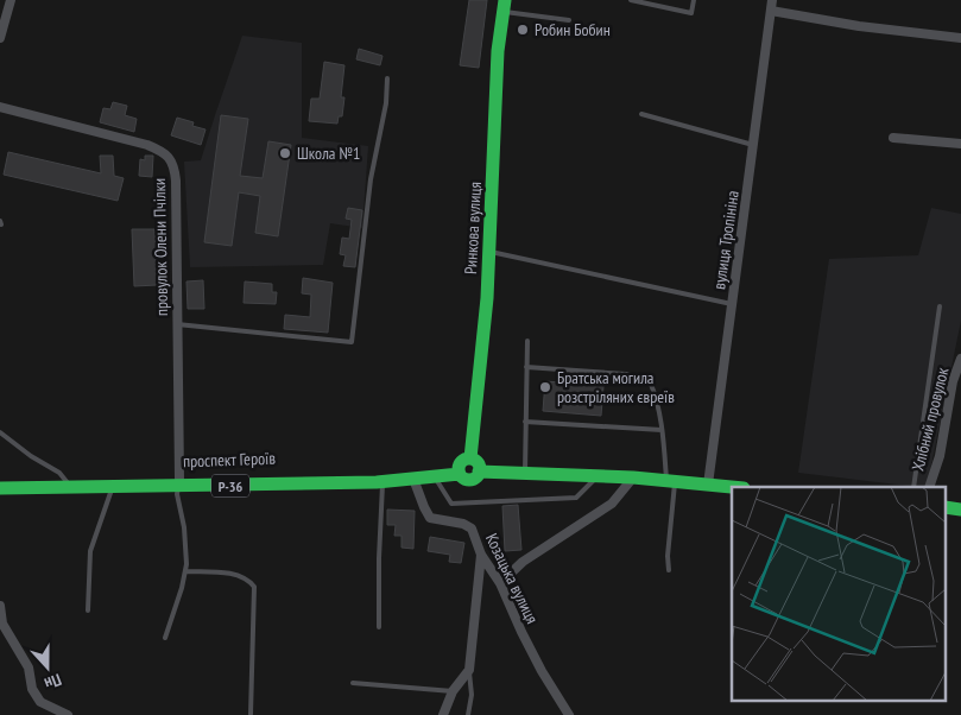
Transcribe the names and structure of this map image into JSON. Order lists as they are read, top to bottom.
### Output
{
  "streets": {
    "main road": ["Ринкова вулиця", "проспект Героїв", "Р-36"],
    "street": [
      "вулиця Тропініна",
      "провулок Олени Пчілки",
      "Хлібний провулок",
      "Козацька вулиця"
    ]
  },
  "crossings": [
    ["Ринкова вулиця", "проспект Героїв"],
    ["Ринкова вулиця", "Р-36"],
    ["провулок Олени Пчілки", "проспект Героїв"],
    ["проспект Героїв", "Р-36"],
    ["проспект Героїв", "Козацька вулиця"]
  ],
  "places": ["Робин Бобин", "Школа №1", "Братська могила розстріляних євреїв"],
  "north": "bottom"
}
